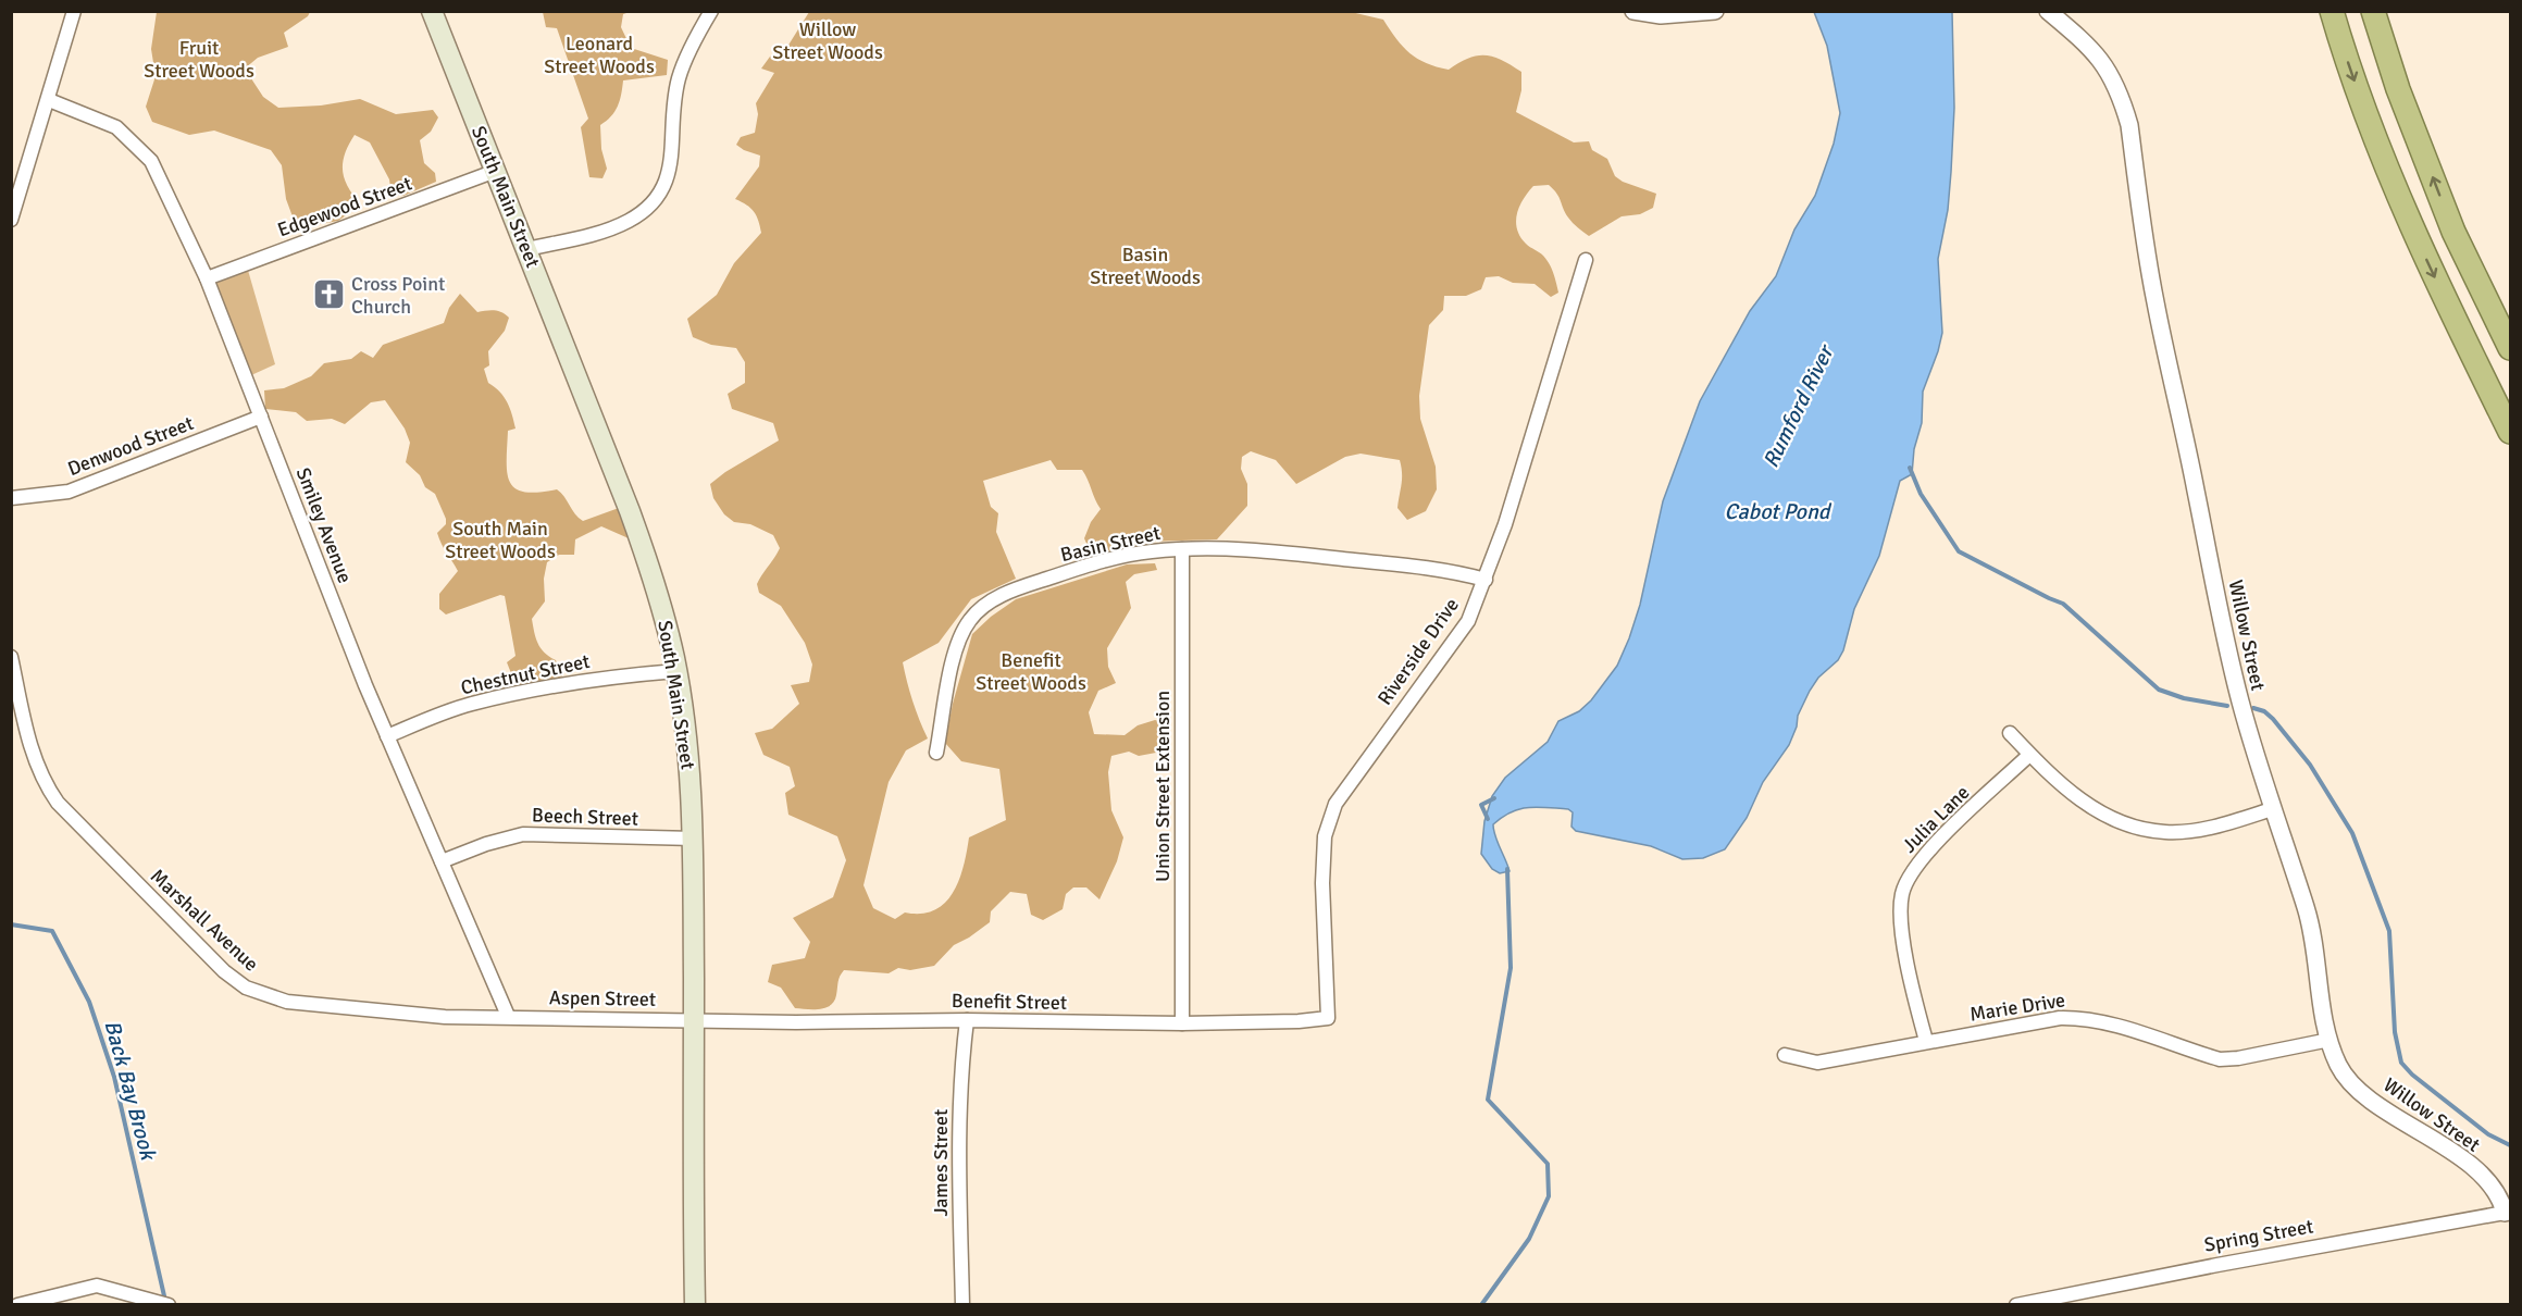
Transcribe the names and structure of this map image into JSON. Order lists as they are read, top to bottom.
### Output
{
  "streets": {
    "main road": ["South Main Street"],
    "street": [
      "Edgewood Street",
      "Denwood Street",
      "Smiley Avenue",
      "Basin Street",
      "Willow Street",
      "Riverside Drive",
      "Chestnut Street",
      "Union Street Extension",
      "Beech Street",
      "Julia Lane",
      "Marshall Avenue",
      "Aspen Street",
      "Benefit Street",
      "Marie Drive",
      "James Street",
      "Spring Street"
    ]
  },
  "crossings": [
    ["South Main Street", "Edgewood Street"],
    ["South Main Street", "Chestnut Street"],
    ["South Main Street", "Beech Street"],
    ["South Main Street", "Aspen Street"],
    ["South Main Street", "Benefit Street"],
    ["Edgewood Street", "Smiley Avenue"],
    ["Denwood Street", "Smiley Avenue"],
    ["Smiley Avenue", "Chestnut Street"],
    ["Smiley Avenue", "Beech Street"],
    ["Smiley Avenue", "Marshall Avenue"],
    ["Smiley Avenue", "Aspen Street"],
    ["Basin Street", "Riverside Drive"],
    ["Basin Street", "Union Street Extension"],
    ["Willow Street", "Marie Drive"],
    ["Willow Street", "Spring Street"],
    ["Riverside Drive", "Benefit Street"],
    ["Union Street Extension", "Benefit Street"],
    ["Julia Lane", "Marie Drive"],
    ["Marshall Avenue", "Aspen Street"],
    ["Aspen Street", "Benefit Street"],
    ["Benefit Street", "James Street"]
  ],
  "water": ["Rumford River", "Cabot Pond", "Back Bay Brook"],
  "parks": [
    "Willow Street Woods",
    "Leonard Street Woods",
    "Fruit Street Woods",
    "Basin Street Woods",
    "South Main Street Woods",
    "Benefit Street Woods"
  ],
  "places": {
    "church": ["Cross Point Church"]
  }
}
